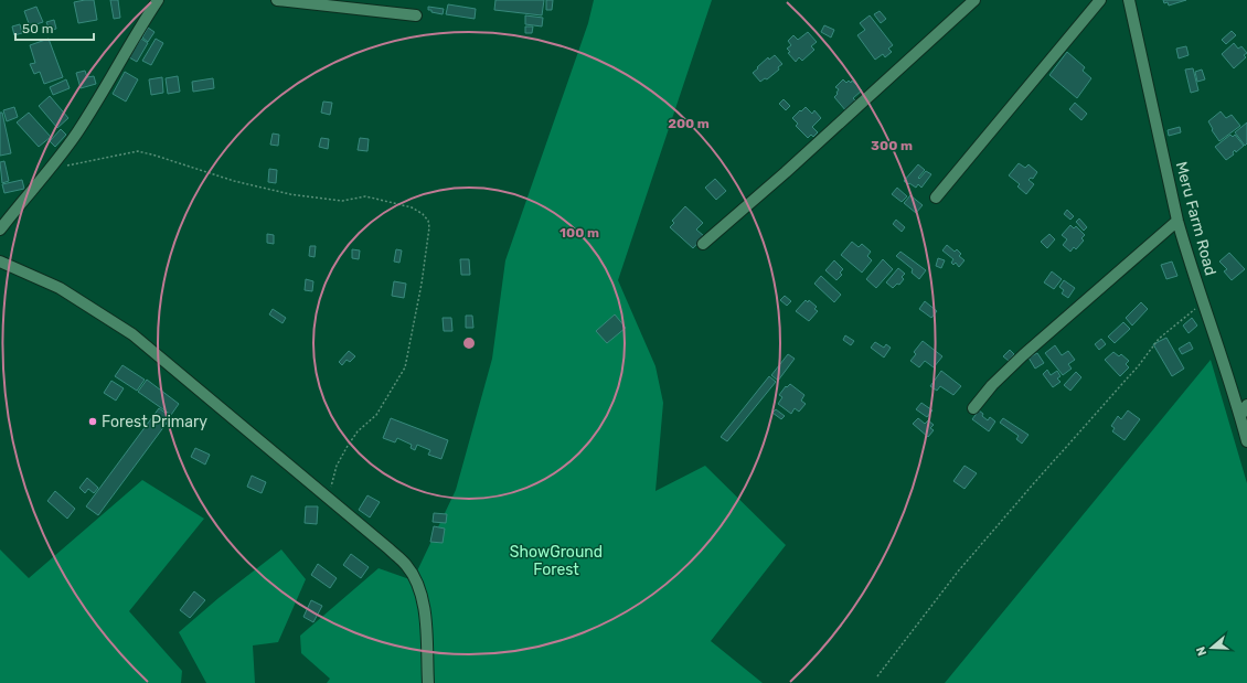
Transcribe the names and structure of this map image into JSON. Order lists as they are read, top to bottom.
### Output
{
  "streets": {
    "street": ["Meru Farm Road"]
  },
  "parks": ["ShowGround Forest"],
  "places": ["Forest Primary"],
  "scale_bar": "50 m",
  "north": "left",
  "rings": ["200 m", "300 m", "100 m"]
}
